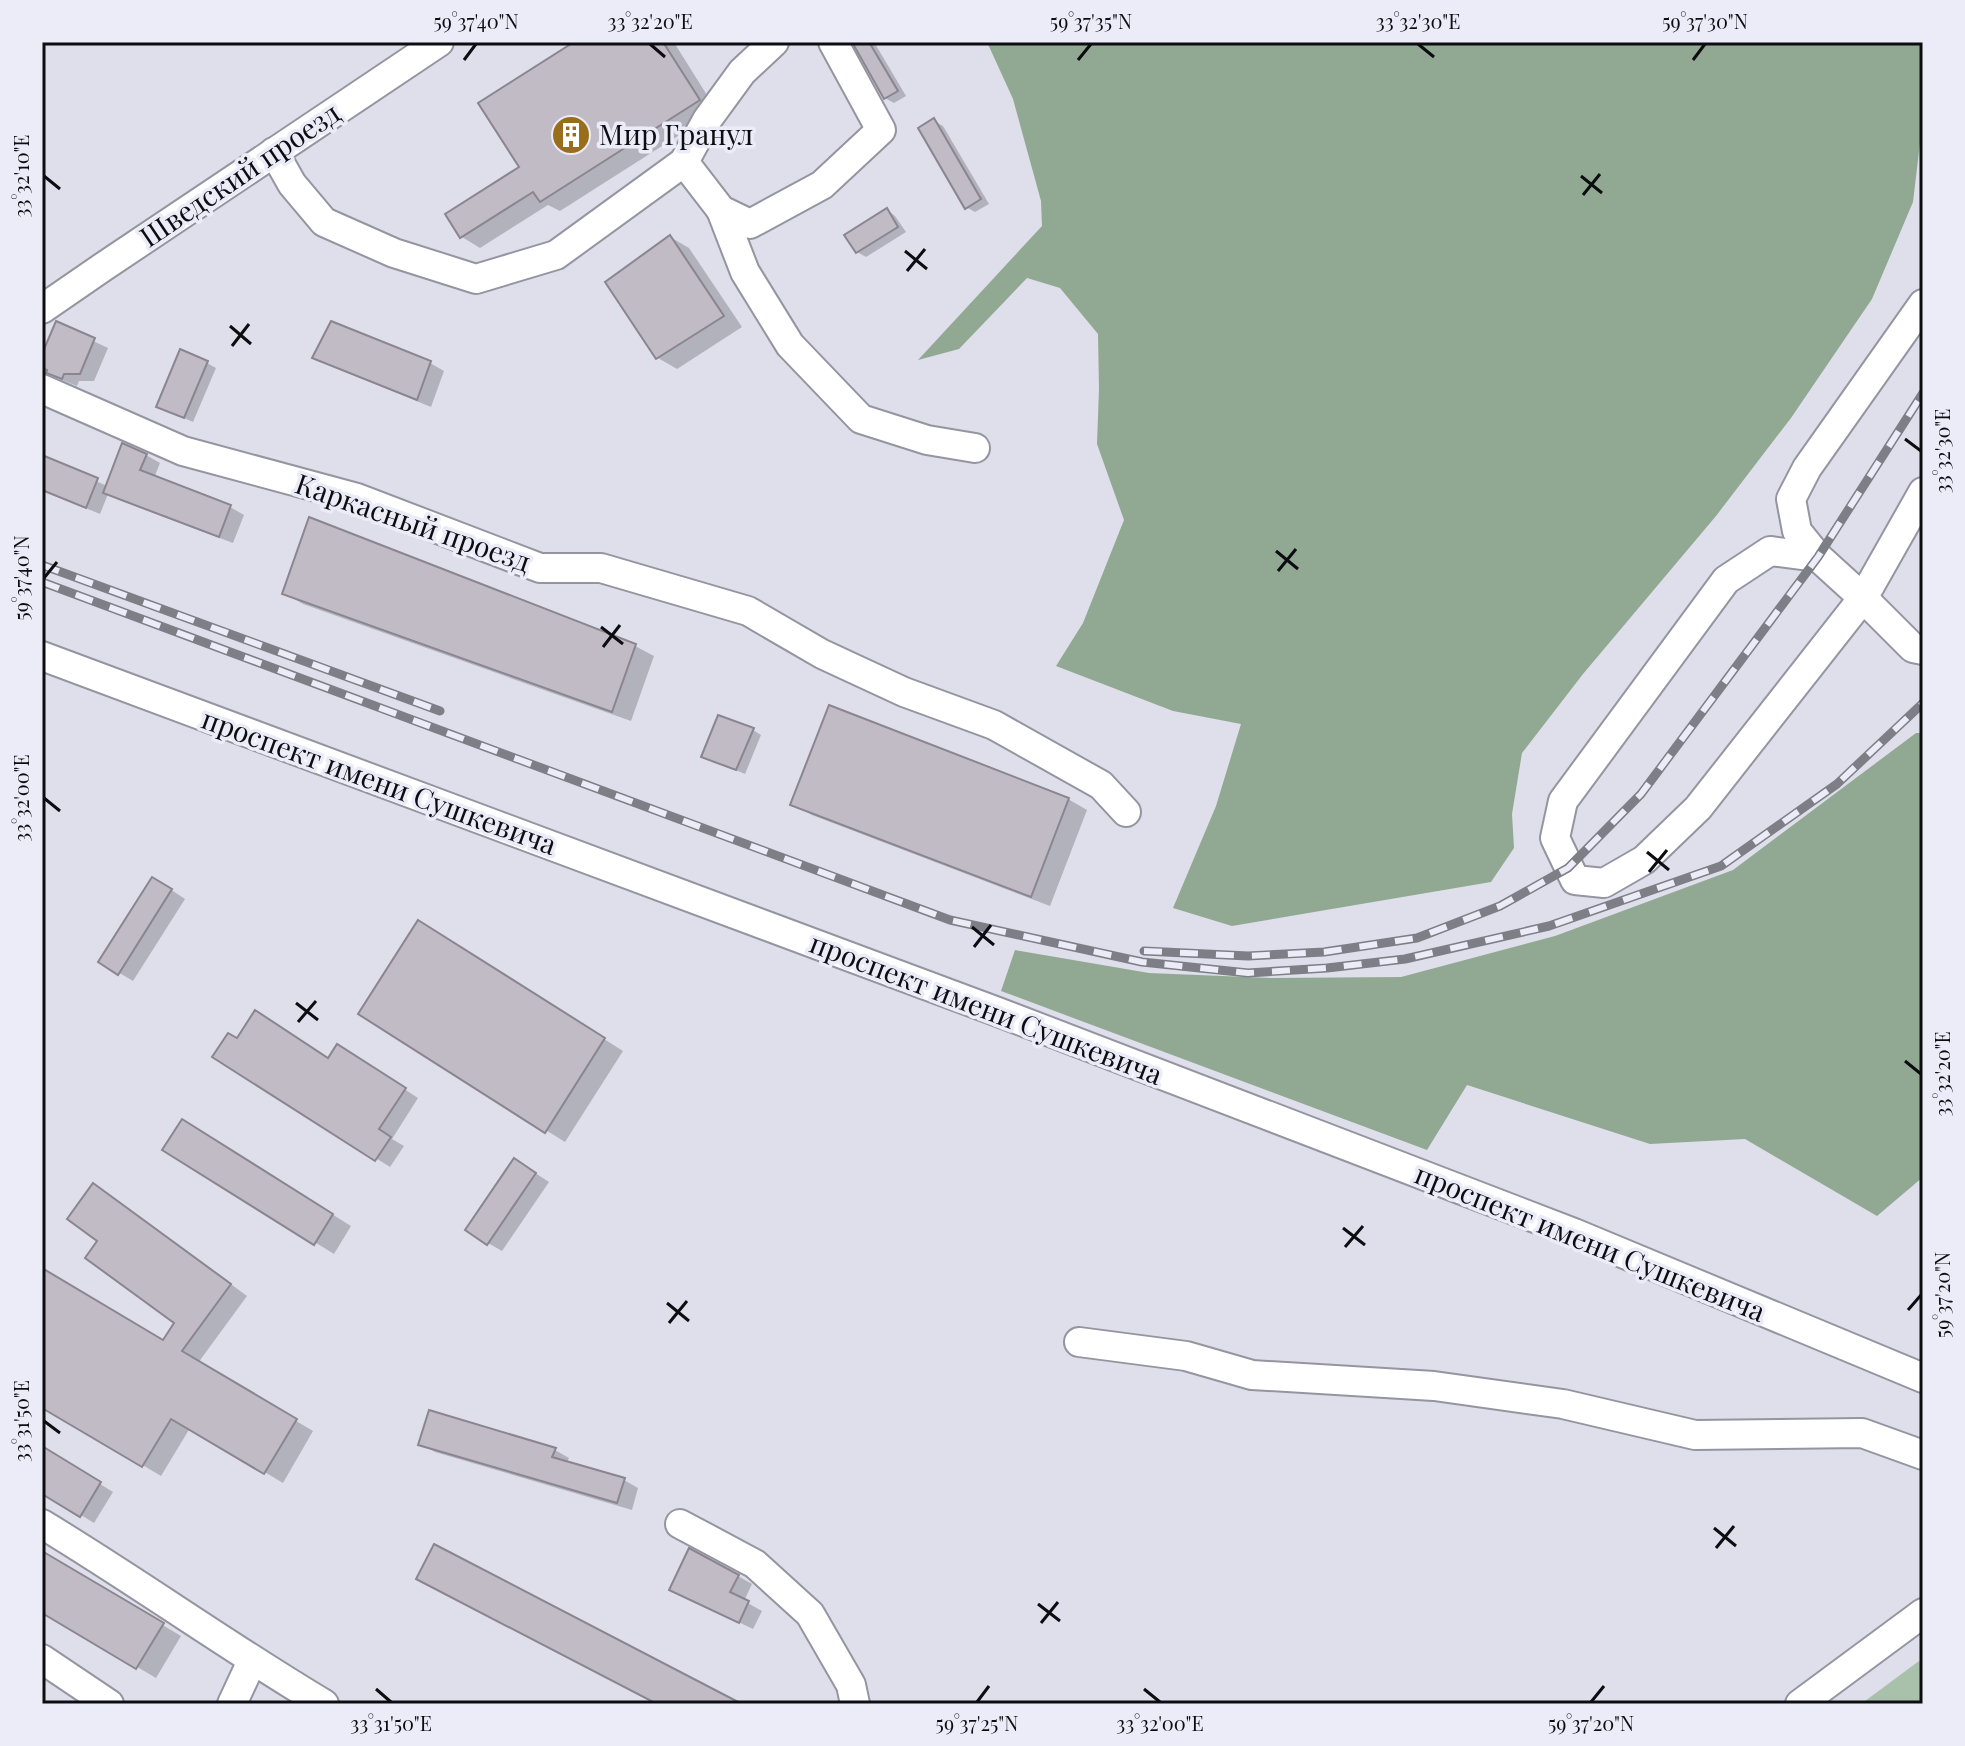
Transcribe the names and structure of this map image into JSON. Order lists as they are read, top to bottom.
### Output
{
  "streets": {
    "street": ["Шведский проезд", "Каркасный проезд", "проспект имени Сушкевича"]
  },
  "places": {
    "building": ["Мир Гранул"]
  },
  "coordinates": [
    "59°37'40\"N",
    "33°32'20\"E",
    "59°37'35\"N",
    "33°32'30\"E",
    "59°37'30\"N",
    "33°32'10\"E",
    "33°32'00\"E",
    "59°37'20\"N",
    "33°31'50\"E",
    "59°37'25\"N"
  ]
}
